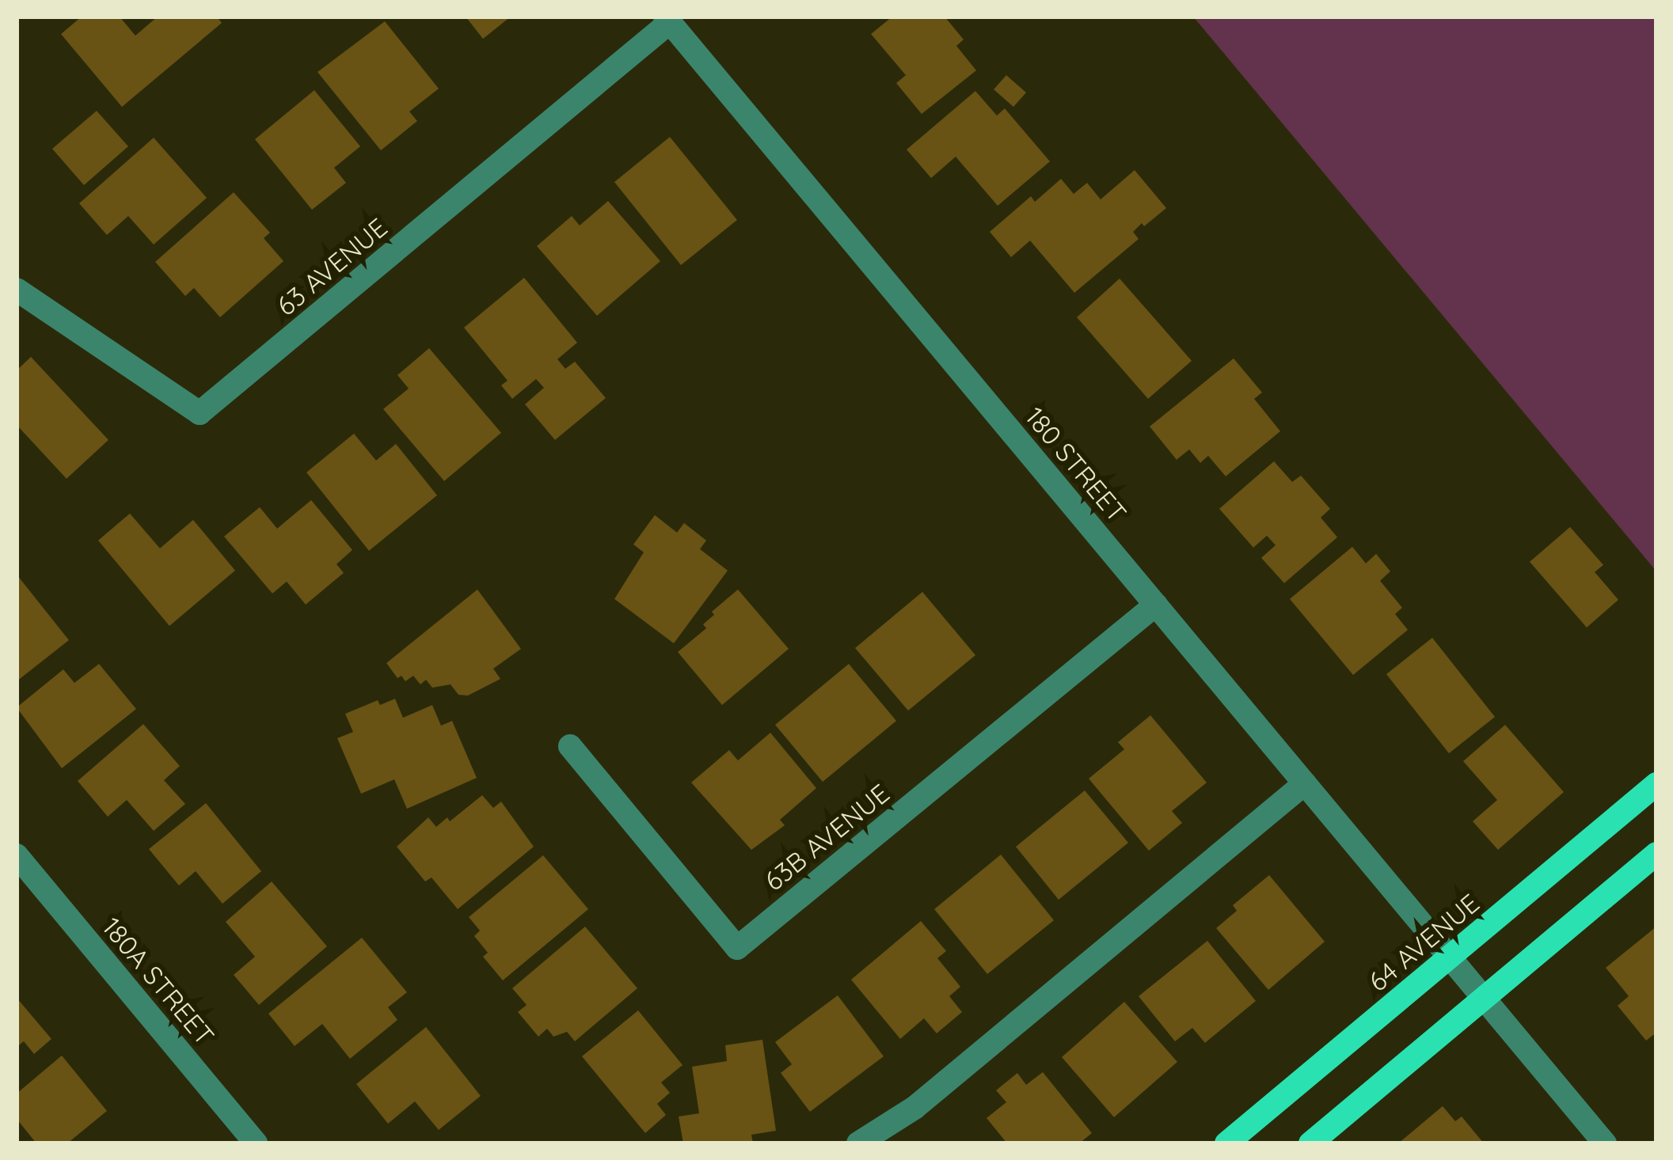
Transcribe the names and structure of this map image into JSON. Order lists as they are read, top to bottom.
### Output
{
  "streets": {
    "main road": ["64 AVENUE"],
    "street": [
      "63 AVENUE",
      "180 STREET",
      "63B AVENUE",
      "180A STREET"
    ]
  },
  "crossings": [
    ["63 AVENUE", "180 STREET"],
    ["180 STREET", "63B AVENUE"],
    ["180 STREET", "64 AVENUE"]
  ]
}
